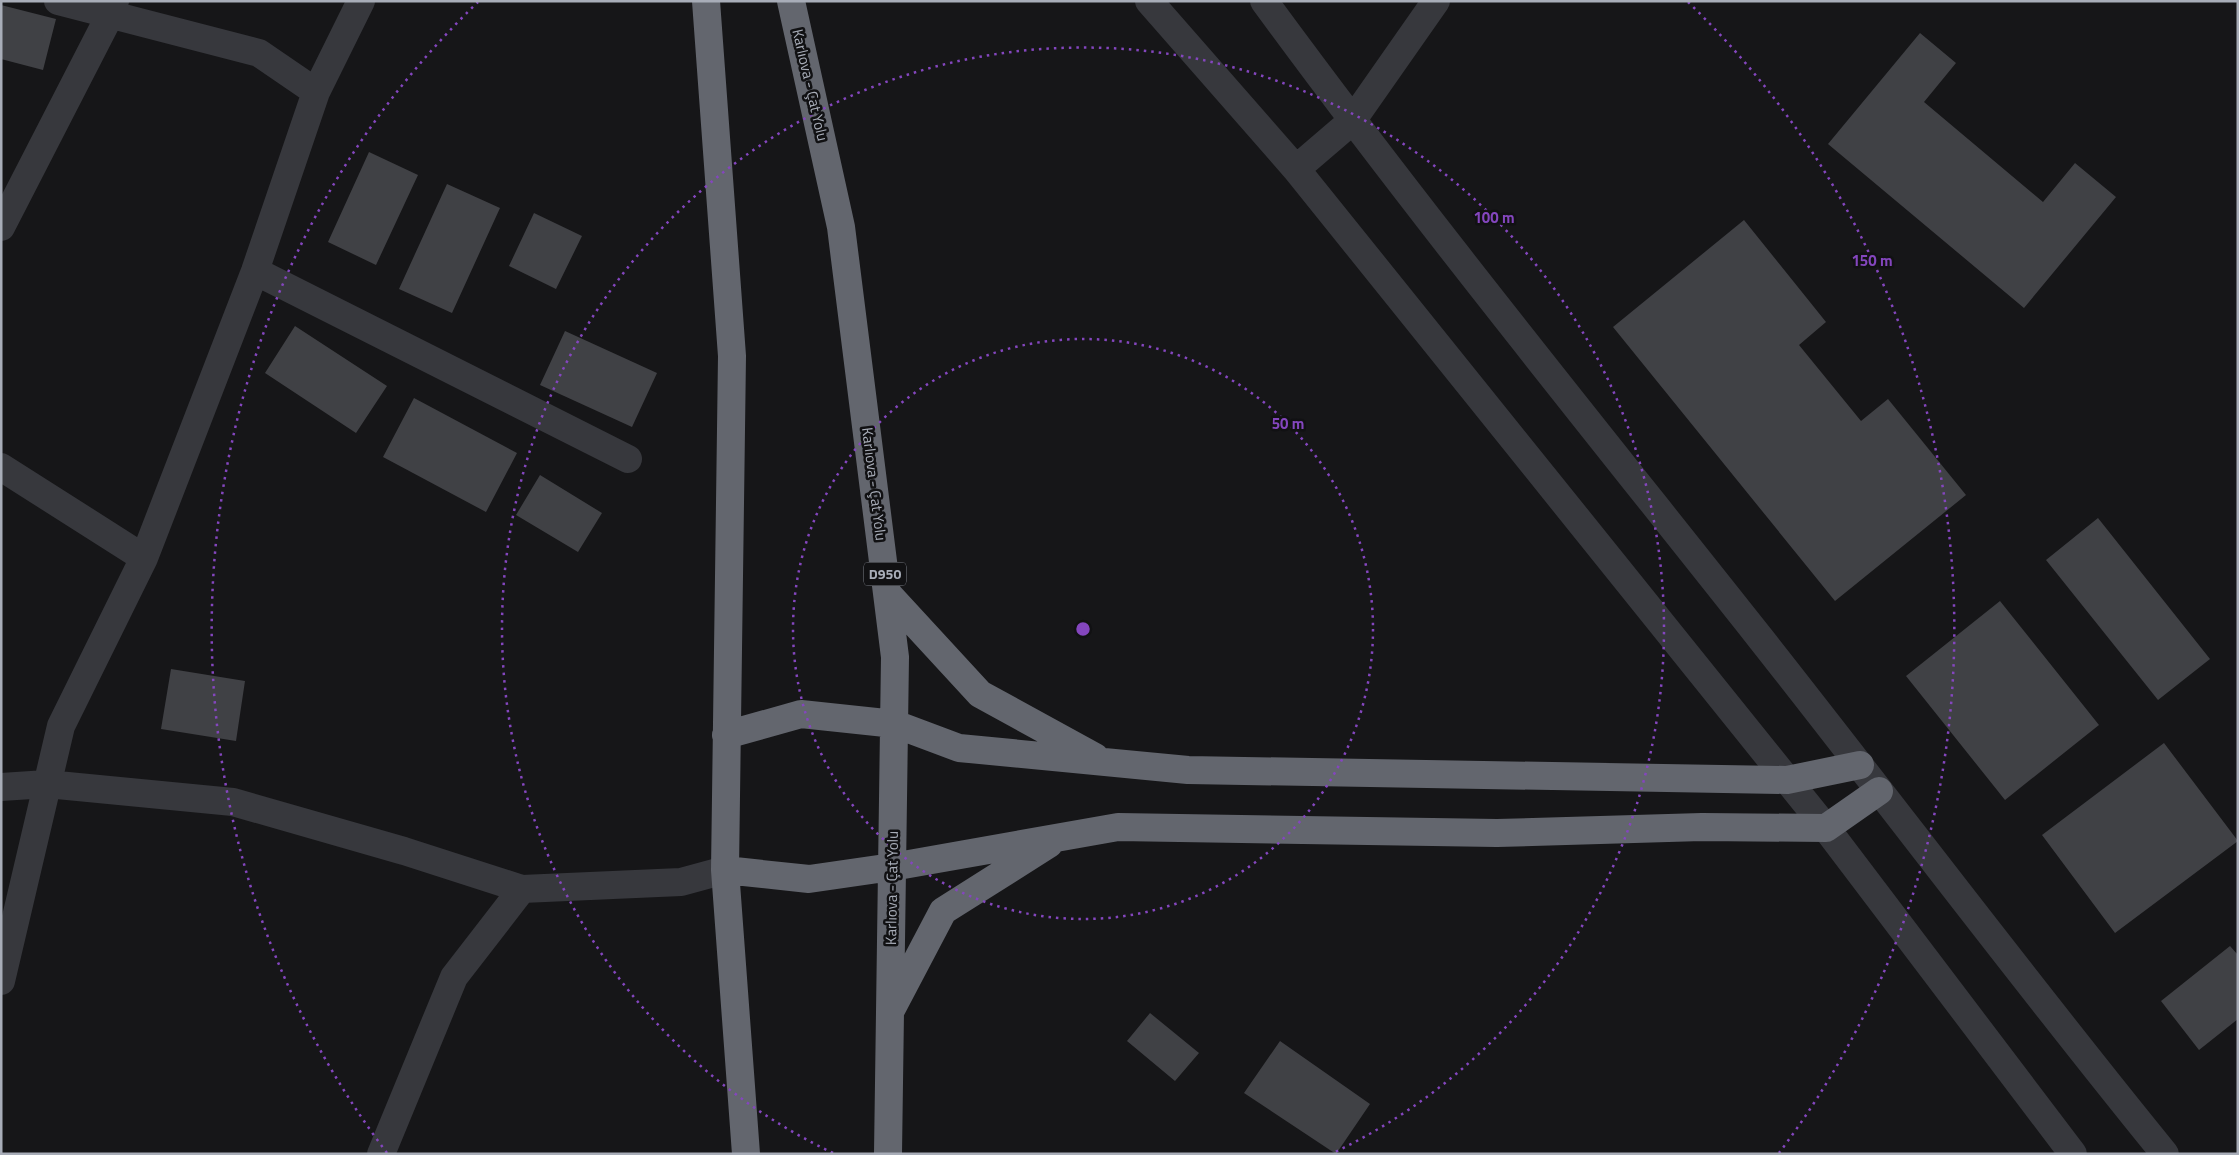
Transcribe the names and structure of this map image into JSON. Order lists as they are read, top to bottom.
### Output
{
  "streets": {
    "highway": ["Karlıova - Çat Yolu", "D950"]
  },
  "rings": ["100 m", "150 m", "50 m"]
}
